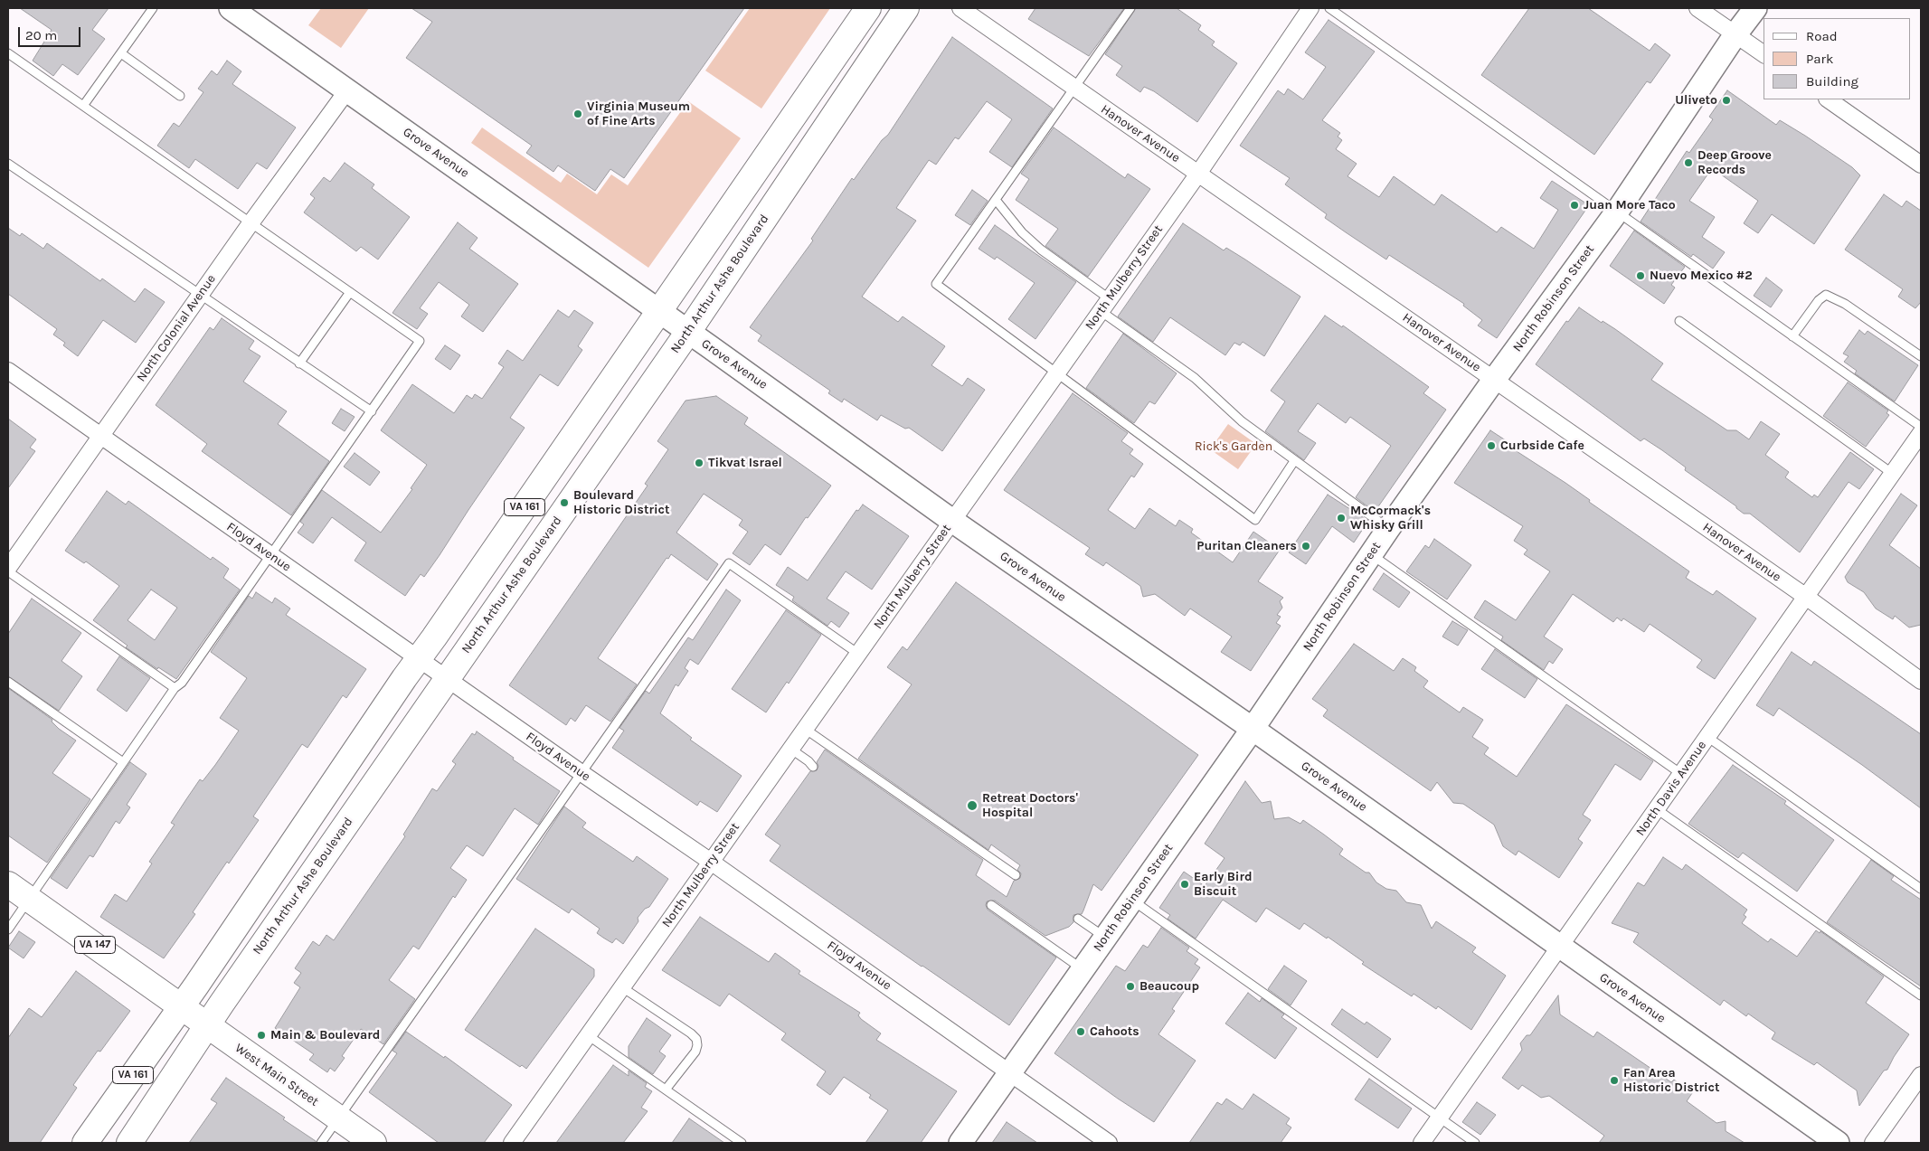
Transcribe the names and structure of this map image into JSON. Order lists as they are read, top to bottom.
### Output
{
  "streets": {
    "main road": [
      "North Arthur Ashe Boulevard",
      "VA 161",
      "VA 147",
      "West Main Street"
    ],
    "street": [
      "Hanover Avenue",
      "Grove Avenue",
      "North Mulberry Street",
      "North Robinson Street",
      "North Colonial Avenue",
      "Floyd Avenue",
      "North Davis Avenue"
    ]
  },
  "crossings": [
    ["Hanover Avenue", "North Mulberry Street"],
    ["Hanover Avenue", "North Robinson Street"],
    ["Hanover Avenue", "North Davis Avenue"],
    ["Grove Avenue", "North Mulberry Street"],
    ["Grove Avenue", "North Arthur Ashe Boulevard"],
    ["Grove Avenue", "North Robinson Street"],
    ["Grove Avenue", "North Colonial Avenue"],
    ["Grove Avenue", "VA 161"],
    ["Grove Avenue", "North Davis Avenue"],
    ["North Mulberry Street", "Floyd Avenue"],
    ["North Arthur Ashe Boulevard", "VA 161"],
    ["North Arthur Ashe Boulevard", "Floyd Avenue"],
    ["North Arthur Ashe Boulevard", "West Main Street"],
    ["North Robinson Street", "Floyd Avenue"],
    ["North Colonial Avenue", "Floyd Avenue"],
    ["VA 161", "Floyd Avenue"],
    ["VA 161", "VA 147"],
    ["VA 161", "West Main Street"],
    ["VA 147", "West Main Street"]
  ],
  "parks": ["Rick's Garden"],
  "places": [
    "Uliveto",
    "Virginia Museum of Fine Arts",
    "Deep Groove Records",
    "Juan More Taco",
    "Nuevo Mexico #2",
    "Curbside Cafe",
    "Tikvat Israel",
    "Boulevard Historic District",
    "McCormack's Whisky Grill",
    "Puritan Cleaners",
    "Retreat Doctors' Hospital",
    "Early Bird Biscuit",
    "Beaucoup",
    "Cahoots",
    "Main & Boulevard",
    "Fan Area Historic District"
  ],
  "legend": ["Road", "Park", "Building"],
  "scale_bar": "20 m"
}
